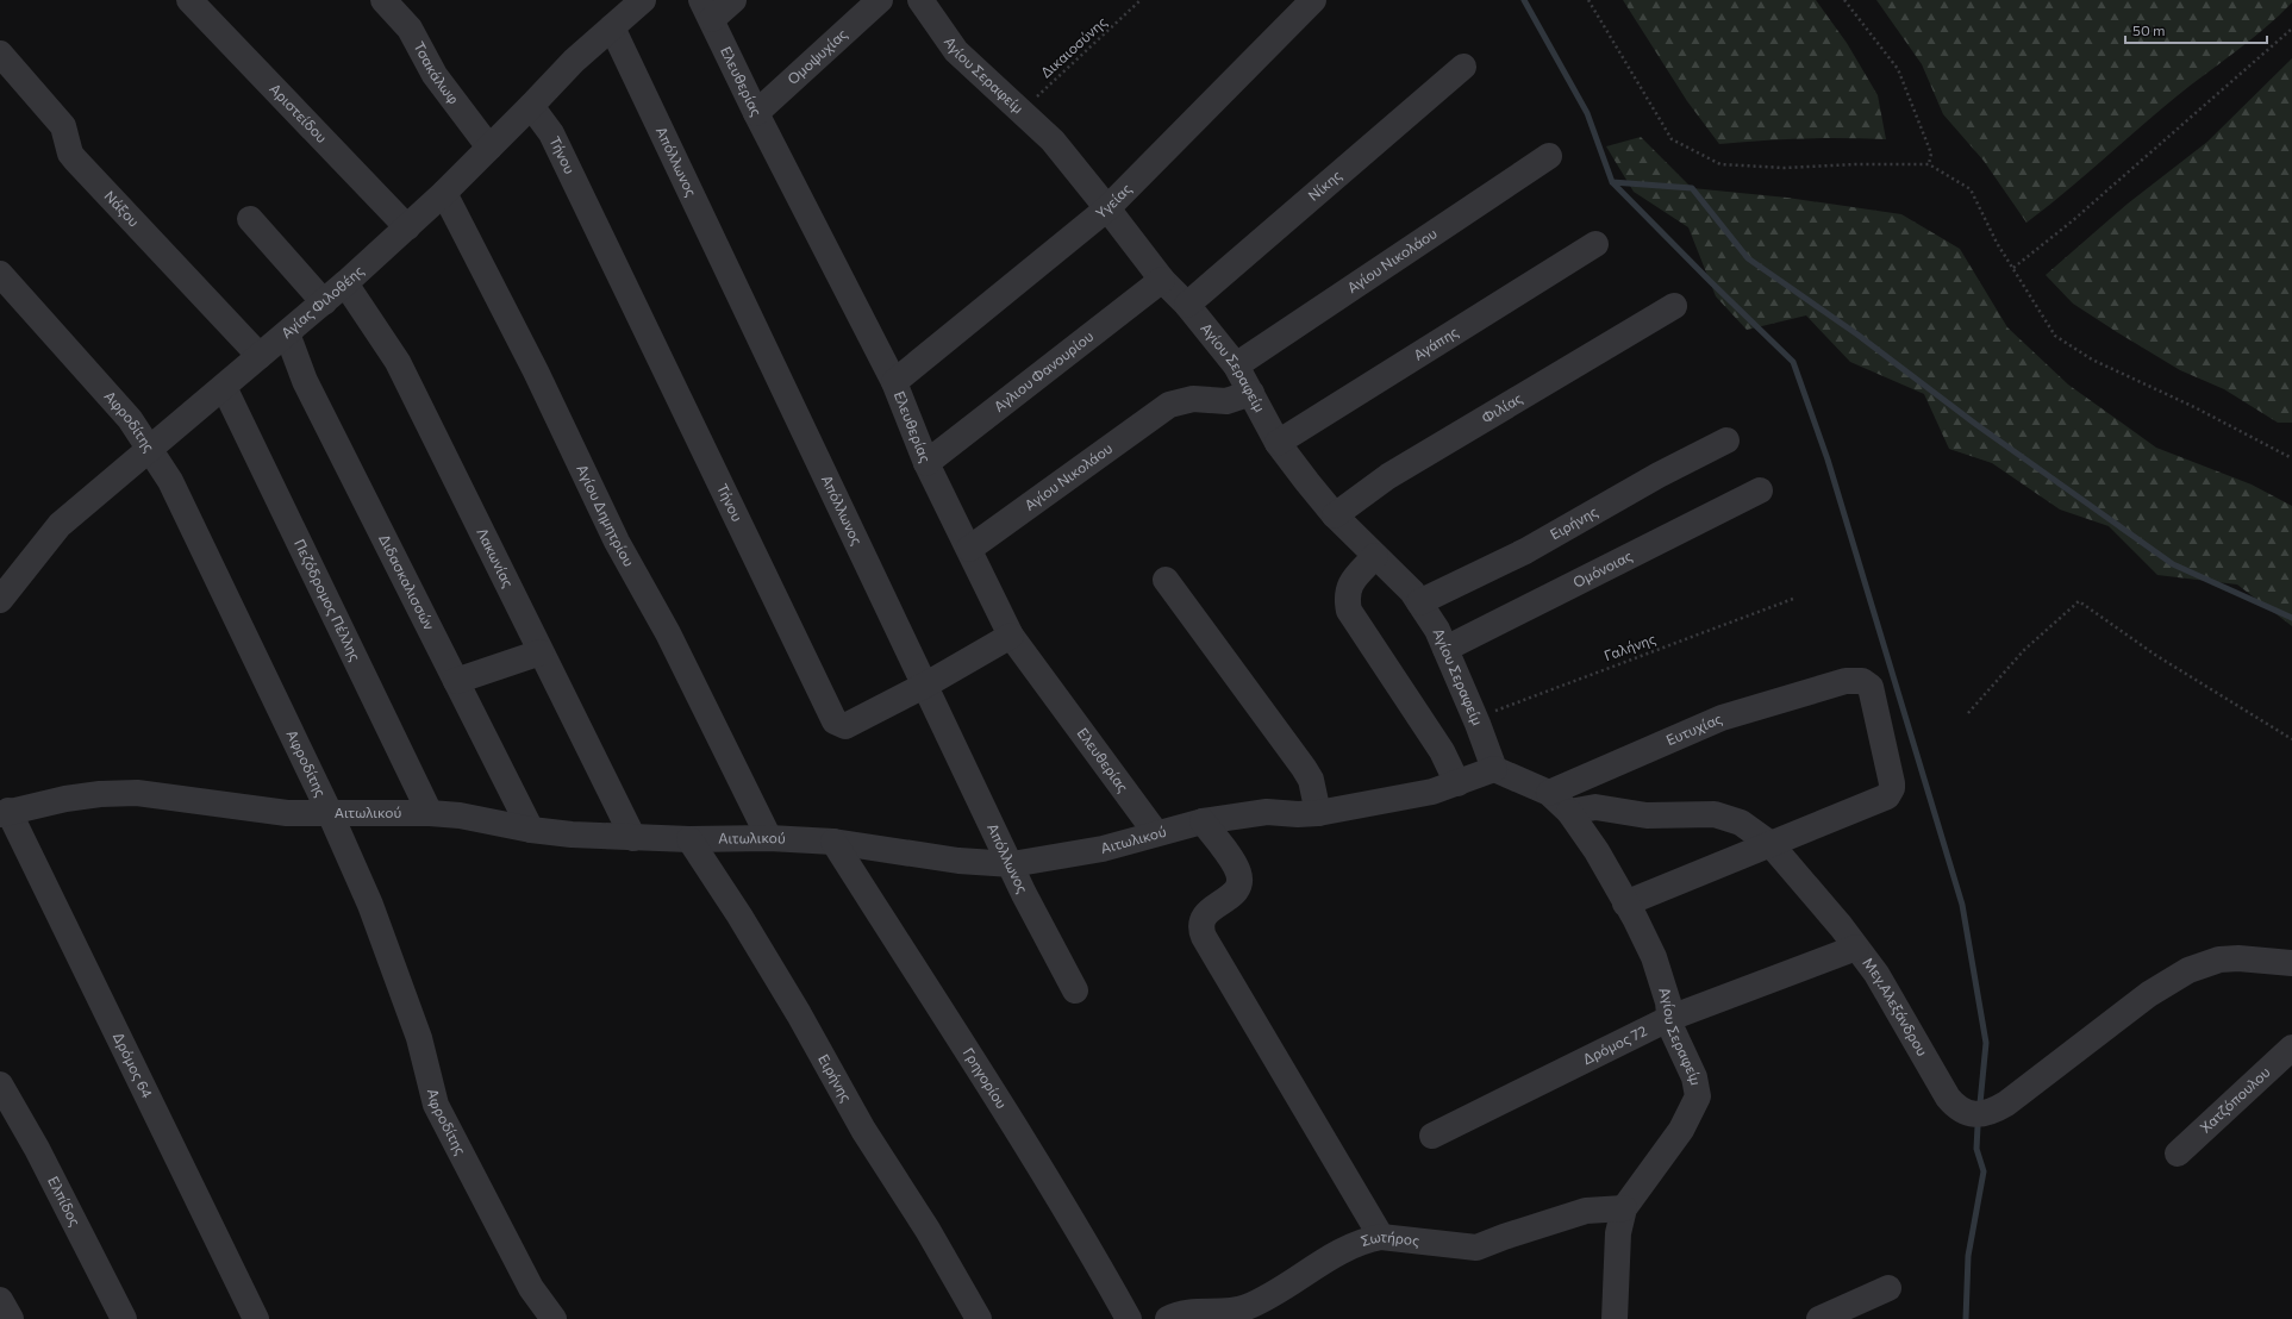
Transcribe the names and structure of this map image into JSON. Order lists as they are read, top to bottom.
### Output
{
  "streets": {
    "street": [
      "Ομοψυχίας",
      "Τσακάλωφ",
      "Αγίου Σεραφείμ",
      "Ελευθερίας",
      "Αριστείδου",
      "Τήνου",
      "Απόλλωνος",
      "Νίκης",
      "Υγείας",
      "Νάξου",
      "Αγίου Νικολάου",
      "Αγίας Φιλοθέης",
      "Αγάπης",
      "Αγλιου Φανουρίου",
      "Φιλίας",
      "Αφροδίτης",
      "Αγίου Δημητρίου",
      "Ειρήνης",
      "Λακωνίας",
      "Ομόνοιας",
      "Διδασκαλισσών",
      "Πεζόδρομος Πέλλης",
      "Ευτυχίας",
      "Αιτωλικού",
      "Μεγ.Αλεξάνδρου",
      "Δρόμος 72",
      "Δρόμος 64",
      "Γρηγορίου",
      "Χατζόπουλου",
      "Ελπίδος",
      "Σωτήρος"
    ],
    "path": ["Δικαιοσύνης", "Γαλήνης"]
  },
  "crossings": [
    ["Δικαιοσύνης", "Αγίου Σεραφείμ"],
    ["Ομοψυχίας", "Ελευθερίας"],
    ["Τσακάλωφ", "Αγίας Φιλοθέης"],
    ["Αγίου Σεραφείμ", "Νίκης"],
    ["Αγίου Σεραφείμ", "Υγείας"],
    ["Αγίου Σεραφείμ", "Αγίου Νικολάου"],
    ["Αγίου Σεραφείμ", "Αγάπης"],
    ["Αγίου Σεραφείμ", "Αγλιου Φανουρίου"],
    ["Αγίου Σεραφείμ", "Φιλίας"],
    ["Αγίου Σεραφείμ", "Ειρήνης"],
    ["Αγίου Σεραφείμ", "Ομόνοιας"],
    ["Αγίου Σεραφείμ", "Γαλήνης"],
    ["Αγίου Σεραφείμ", "Αιτωλικού"],
    ["Αγίου Σεραφείμ", "Μεγ.Αλεξάνδρου"],
    ["Αγίου Σεραφείμ", "Δρόμος 72"],
    ["Αγίου Σεραφείμ", "Σωτήρος"],
    ["Ελευθερίας", "Τήνου"],
    ["Ελευθερίας", "Υγείας"],
    ["Ελευθερίας", "Αγίου Νικολάου"],
    ["Ελευθερίας", "Αγλιου Φανουρίου"],
    ["Ελευθερίας", "Αιτωλικού"],
    ["Αριστείδου", "Αγίας Φιλοθέης"],
    ["Τήνου", "Απόλλωνος"],
    ["Τήνου", "Αγίας Φιλοθέης"],
    ["Απόλλωνος", "Αγίας Φιλοθέης"],
    ["Απόλλωνος", "Αιτωλικού"],
    ["Νάξου", "Αγίας Φιλοθέης"],
    ["Αγίας Φιλοθέης", "Αφροδίτης"],
    ["Αγίας Φιλοθέης", "Αγίου Δημητρίου"],
    ["Αγίας Φιλοθέης", "Λακωνίας"],
    ["Αγίας Φιλοθέης", "Διδασκαλισσών"],
    ["Αγίας Φιλοθέης", "Πεζόδρομος Πέλλης"],
    ["Αφροδίτης", "Αιτωλικού"],
    ["Αγίου Δημητρίου", "Αιτωλικού"],
    ["Ειρήνης", "Αιτωλικού"],
    ["Λακωνίας", "Αιτωλικού"],
    ["Διδασκαλισσών", "Αιτωλικού"],
    ["Πεζόδρομος Πέλλης", "Αιτωλικού"],
    ["Ευτυχίας", "Μεγ.Αλεξάνδρου"],
    ["Αιτωλικού", "Δρόμος 64"],
    ["Αιτωλικού", "Γρηγορίου"],
    ["Μεγ.Αλεξάνδρου", "Δρόμος 72"]
  ],
  "scale_bar": "50 m"
}
